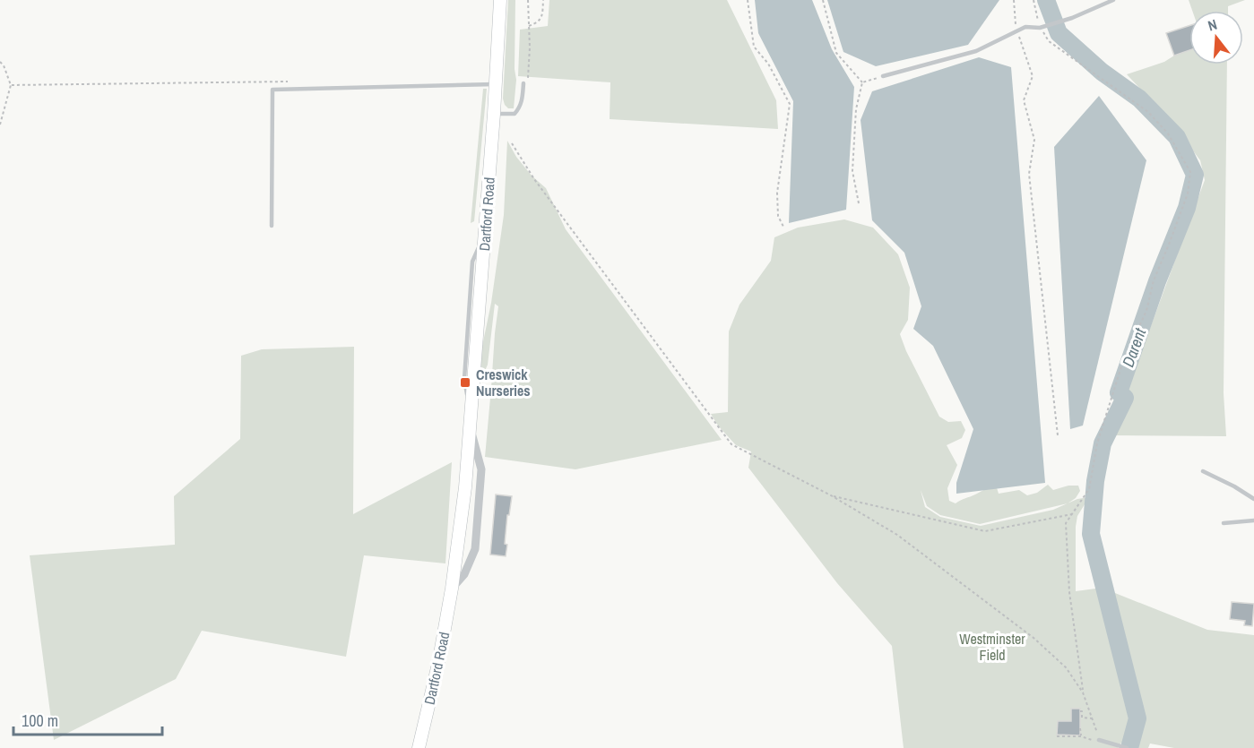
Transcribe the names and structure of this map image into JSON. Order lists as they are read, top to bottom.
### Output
{
  "streets": {
    "main road": ["Dartford Road"]
  },
  "water": ["Darent"],
  "parks": ["Westminster Field"],
  "places": {
    "transit": ["Creswick Nurseries"]
  },
  "scale_bar": "100 m",
  "north": "top"
}
